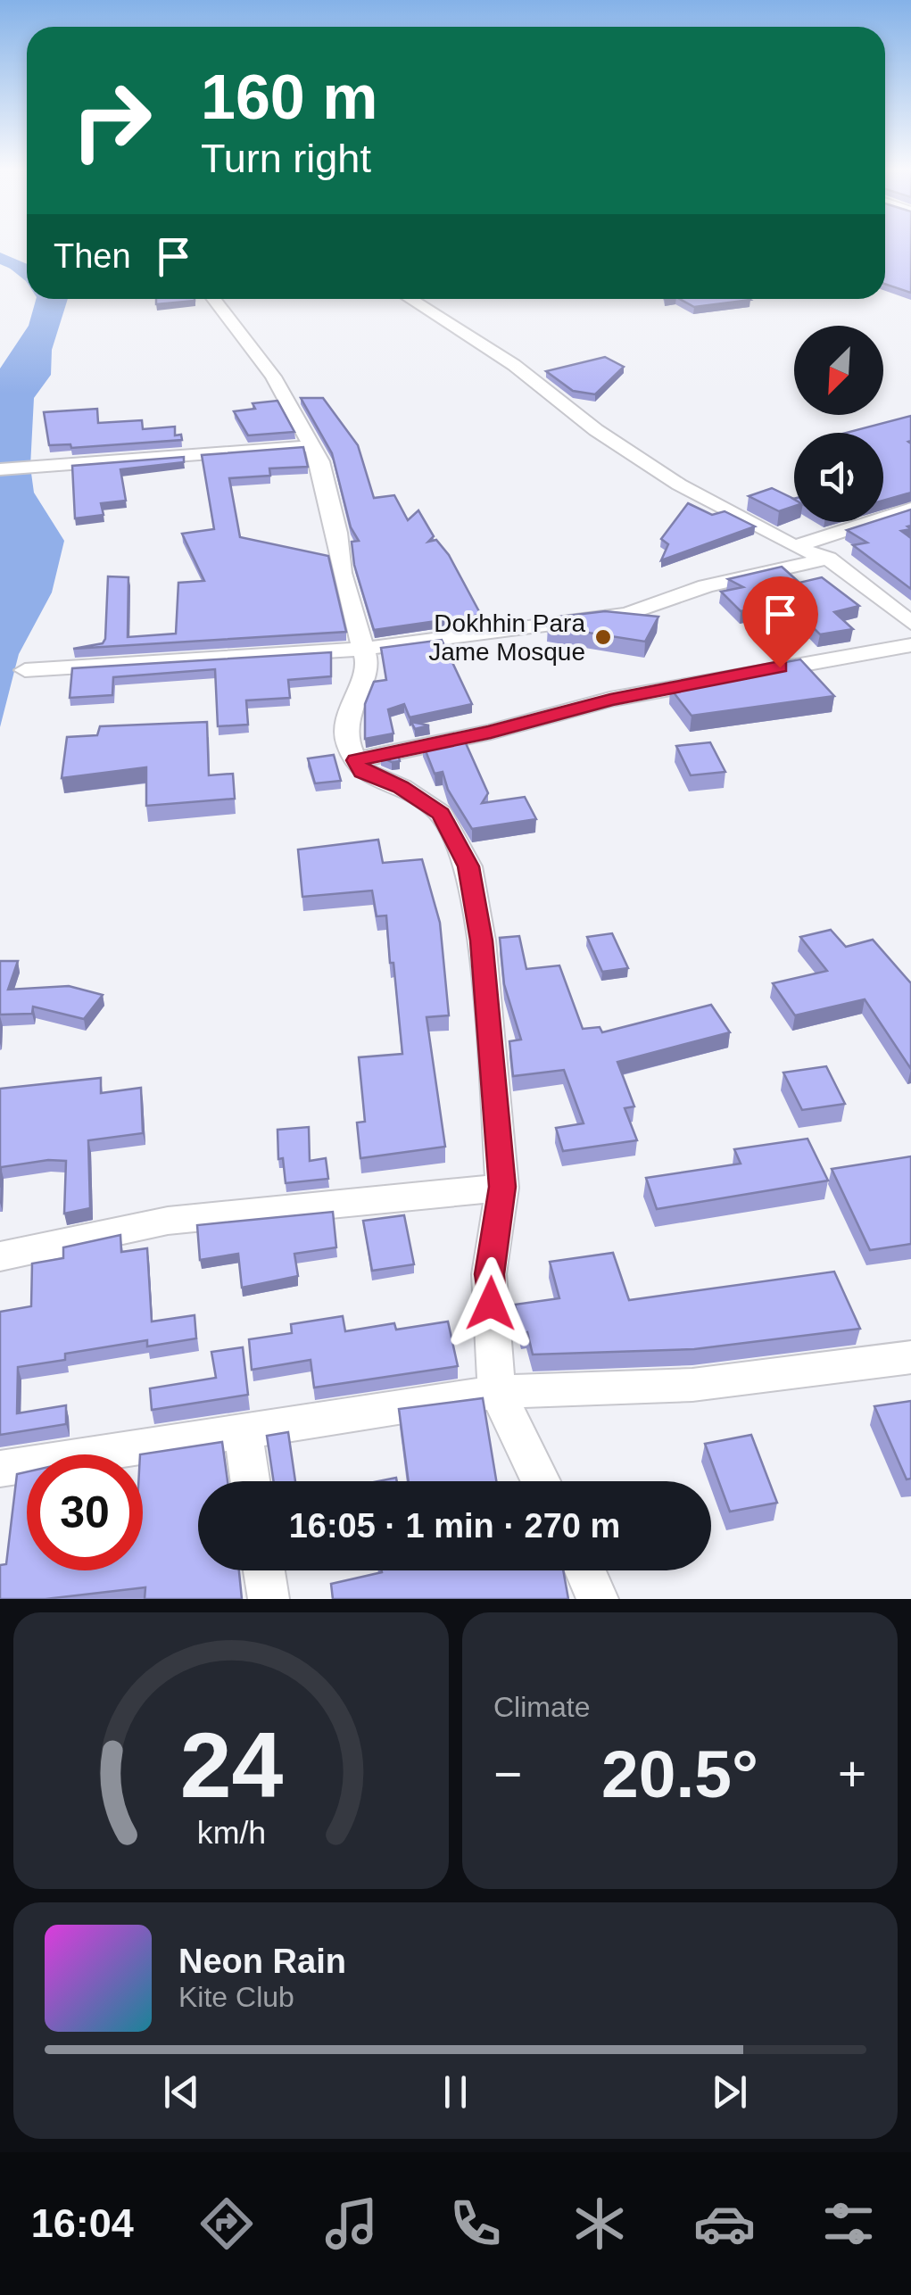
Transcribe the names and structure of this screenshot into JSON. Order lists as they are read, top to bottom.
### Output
{
  "places": ["Dokhhin Para Jame Mosque"],
  "north": "bottom left",
  "page": {
    "turn": ["160 m", "Turn right"],
    "then": "Then",
    "limit": "30",
    "trip": "16:05 · 1 min · 270 m",
    "tile": "Climate",
    "heat": ["−", "20.5°", "+"],
    "song": ["Neon Rain", "Kite Club"],
    "tabs": "16:04",
    "gauge": ["24", "km/h"]
  }
}
